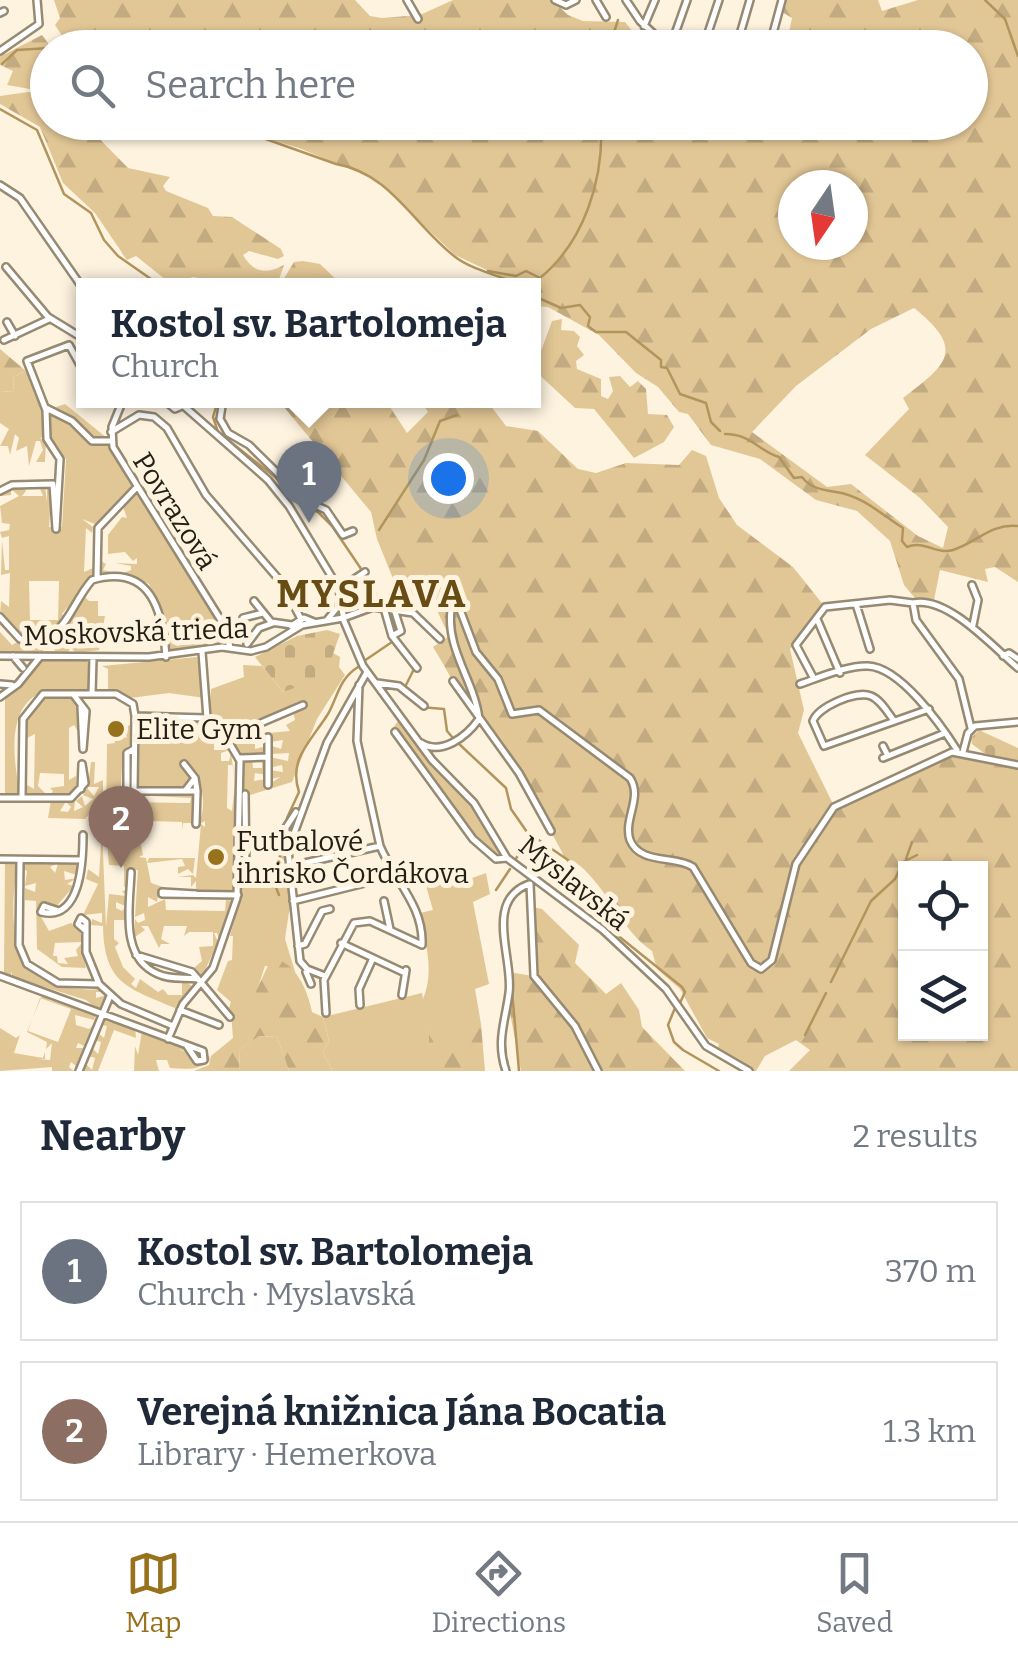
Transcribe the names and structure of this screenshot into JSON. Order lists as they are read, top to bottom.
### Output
{
  "streets": {
    "street": ["Povrazová", "Moskovská trieda", "Myslavská"]
  },
  "crossings": [
    ["Povrazová", "Moskovská trieda"],
    ["Moskovská trieda", "Myslavská"]
  ],
  "districts": ["MYSLAVA"],
  "places": ["Elite Gym", "Futbalové ihrisko Čordákova"],
  "north": "bottom",
  "page": {
    "search": "Search here",
    "popup": ["Kostol sv. Bartolomeja", "Church"],
    "pins": ["1", "2"],
    "heading": ["Nearby", "2 results"],
    "list": [
      {
        "mark": "1",
        "name": "Kostol sv. Bartolomeja",
        "note": "Church · Myslavská",
        "value": "370 m"
      },
      {
        "mark": "2",
        "name": "Verejná knižnica Jána Bocatia",
        "note": "Library · Hemerkova",
        "value": "1.3 km"
      }
    ],
    "nav": ["Map", "Directions", "Saved"]
  }
}
